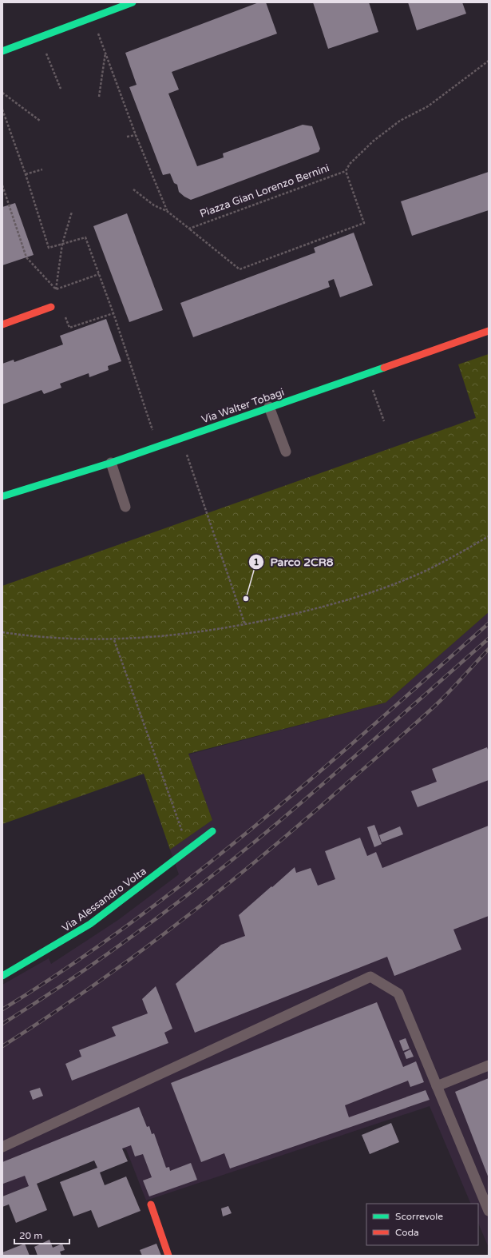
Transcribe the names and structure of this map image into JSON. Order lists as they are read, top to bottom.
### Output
{
  "streets": {
    "street": ["Via Walter Tobagi", "Via Alessandro Volta"],
    "path": ["Piazza Gian Lorenzo Bernini"]
  },
  "places": ["Parco 2CR8"],
  "legend": ["Scorrevole", "Coda"],
  "scale_bar": "20 m"
}
